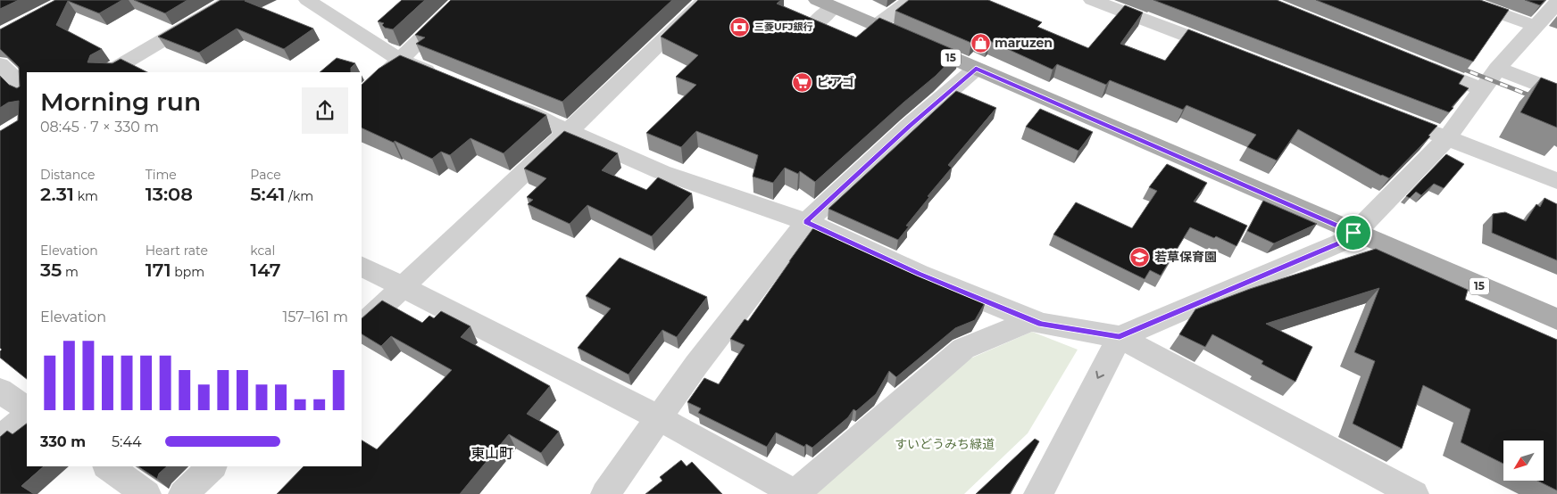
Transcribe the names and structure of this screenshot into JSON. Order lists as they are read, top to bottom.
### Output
{
  "streets": {
    "main road": ["15"]
  },
  "districts": ["東山町"],
  "parks": ["すいどうみち緑道"],
  "places": {
    "bank": ["三菱UFJ銀行"],
    "shop": ["maruzen"],
    "supermarket": ["ピアゴ"],
    "school or university": ["若草保育園"]
  },
  "north": "bottom left",
  "page": {
    "heading": ["Morning run", "08:45 · 7 × 330 m"],
    "stats": [
      ["Distance", "2.31 km"],
      ["Time", "13:08"],
      ["Pace", "5:41 /km"],
      ["Elevation", "35 m"],
      ["Heart rate", "171 bpm"],
      ["kcal", "147"]
    ],
    "chart": ["Elevation", "157–161 m"],
    "list": [
      {
        "name": "330 m",
        "note": "5:44"
      }
    ]
  }
}
